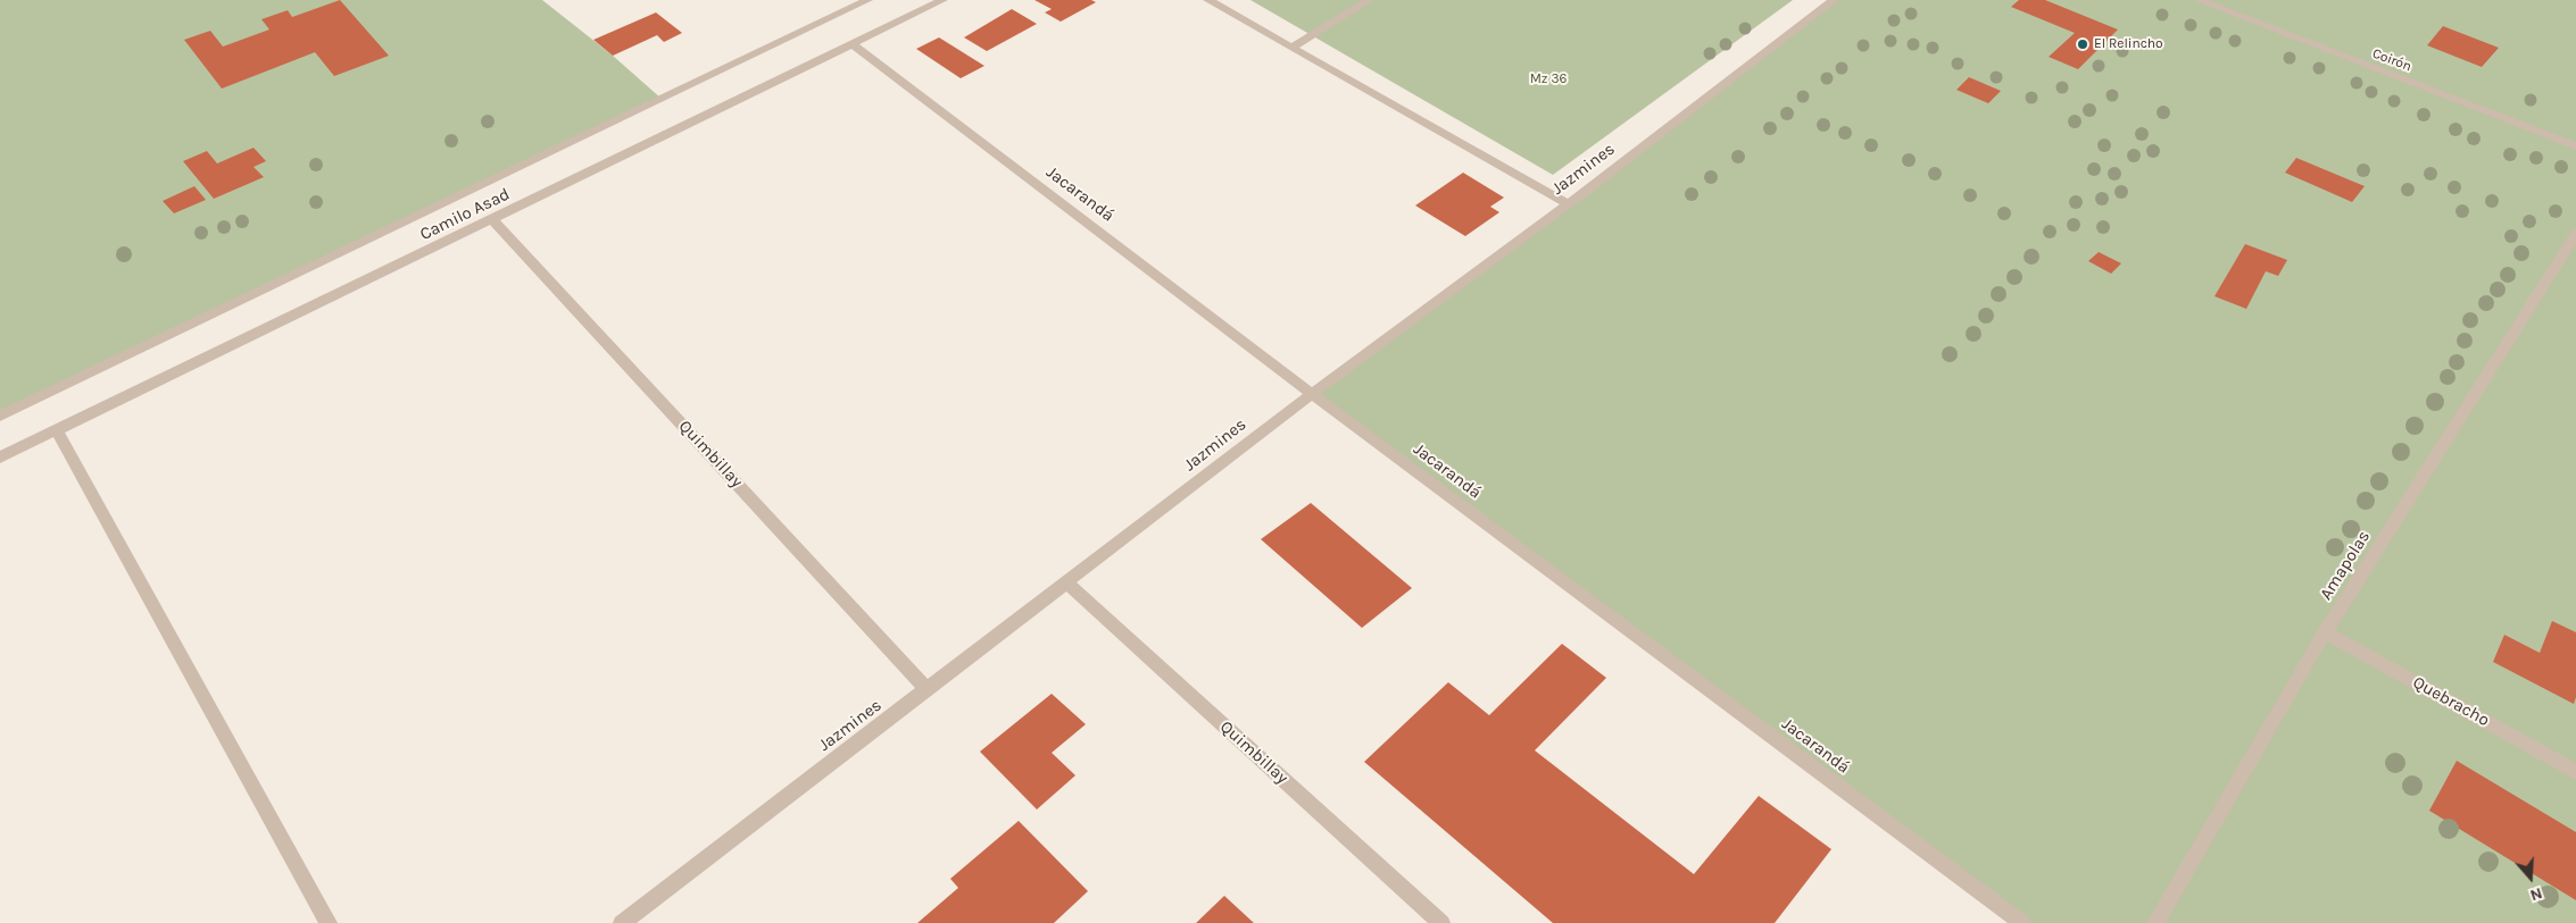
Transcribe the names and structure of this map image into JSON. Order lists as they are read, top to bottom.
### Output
{
  "streets": {
    "street": [
      "Coirón",
      "Jazmines",
      "Jacarandá",
      "Camilo Asad",
      "Quimbillay",
      "Amapolas",
      "Quebracho"
    ]
  },
  "crossings": [
    ["Jazmines", "Jacarandá"],
    ["Jazmines", "Quimbillay"],
    ["Jacarandá", "Camilo Asad"],
    ["Camilo Asad", "Quimbillay"],
    ["Amapolas", "Quebracho"]
  ],
  "parks": ["Mz 36"],
  "places": ["El Relincho"],
  "north": "bottom"
}
